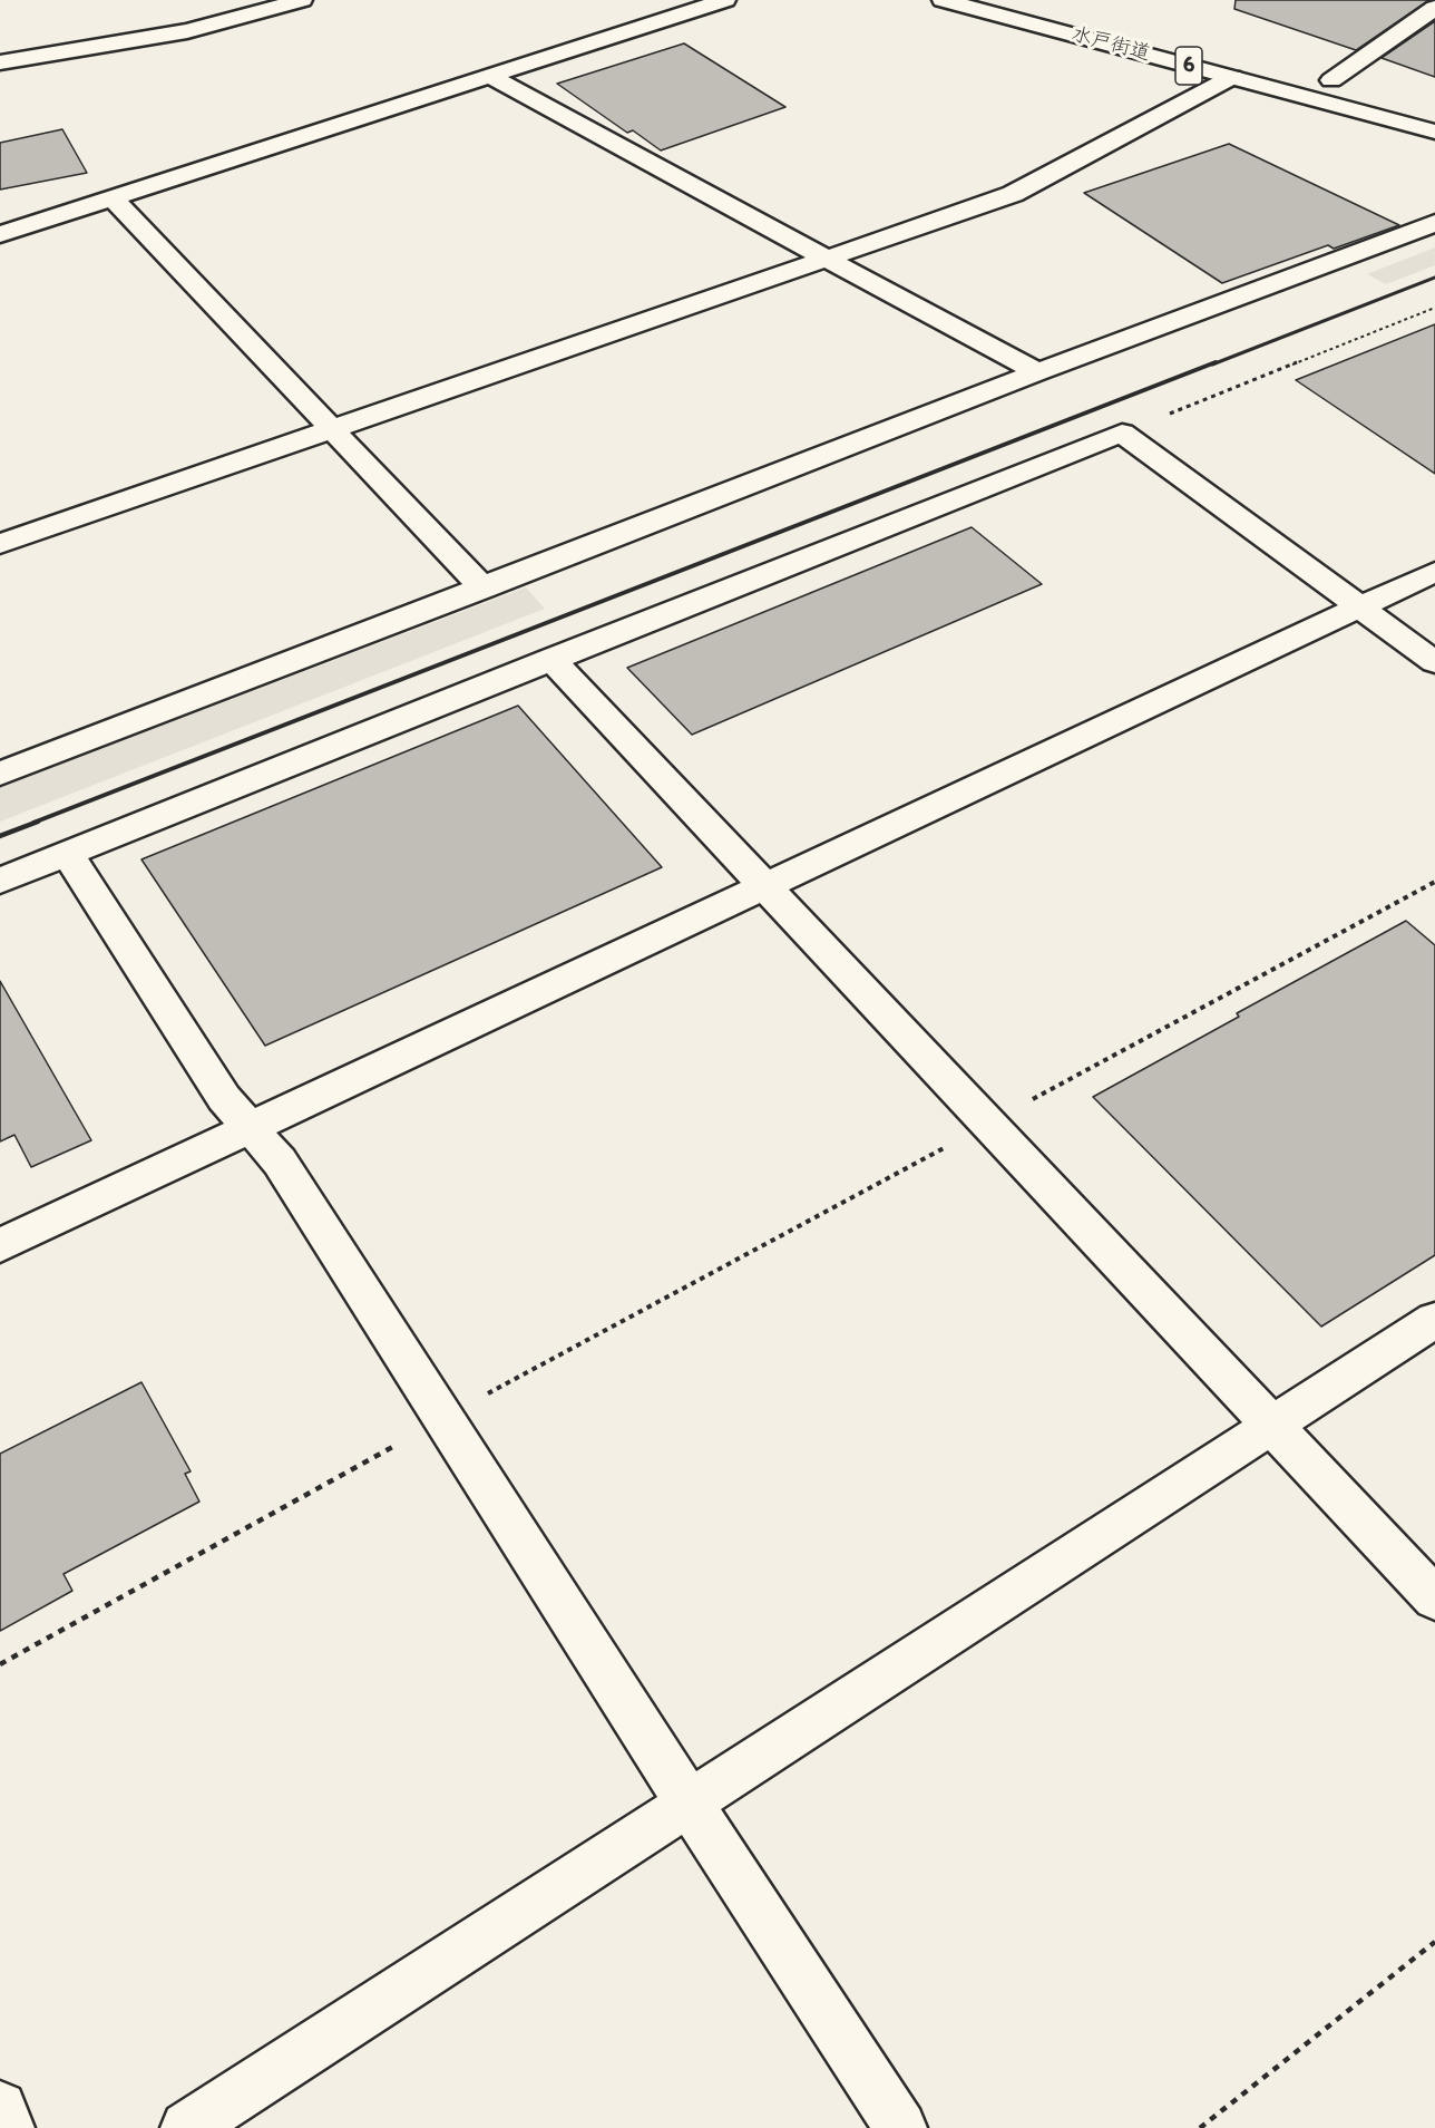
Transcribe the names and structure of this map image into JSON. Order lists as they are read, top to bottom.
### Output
{
  "streets": {
    "main road": ["水戸街道", "6"]
  }
}
